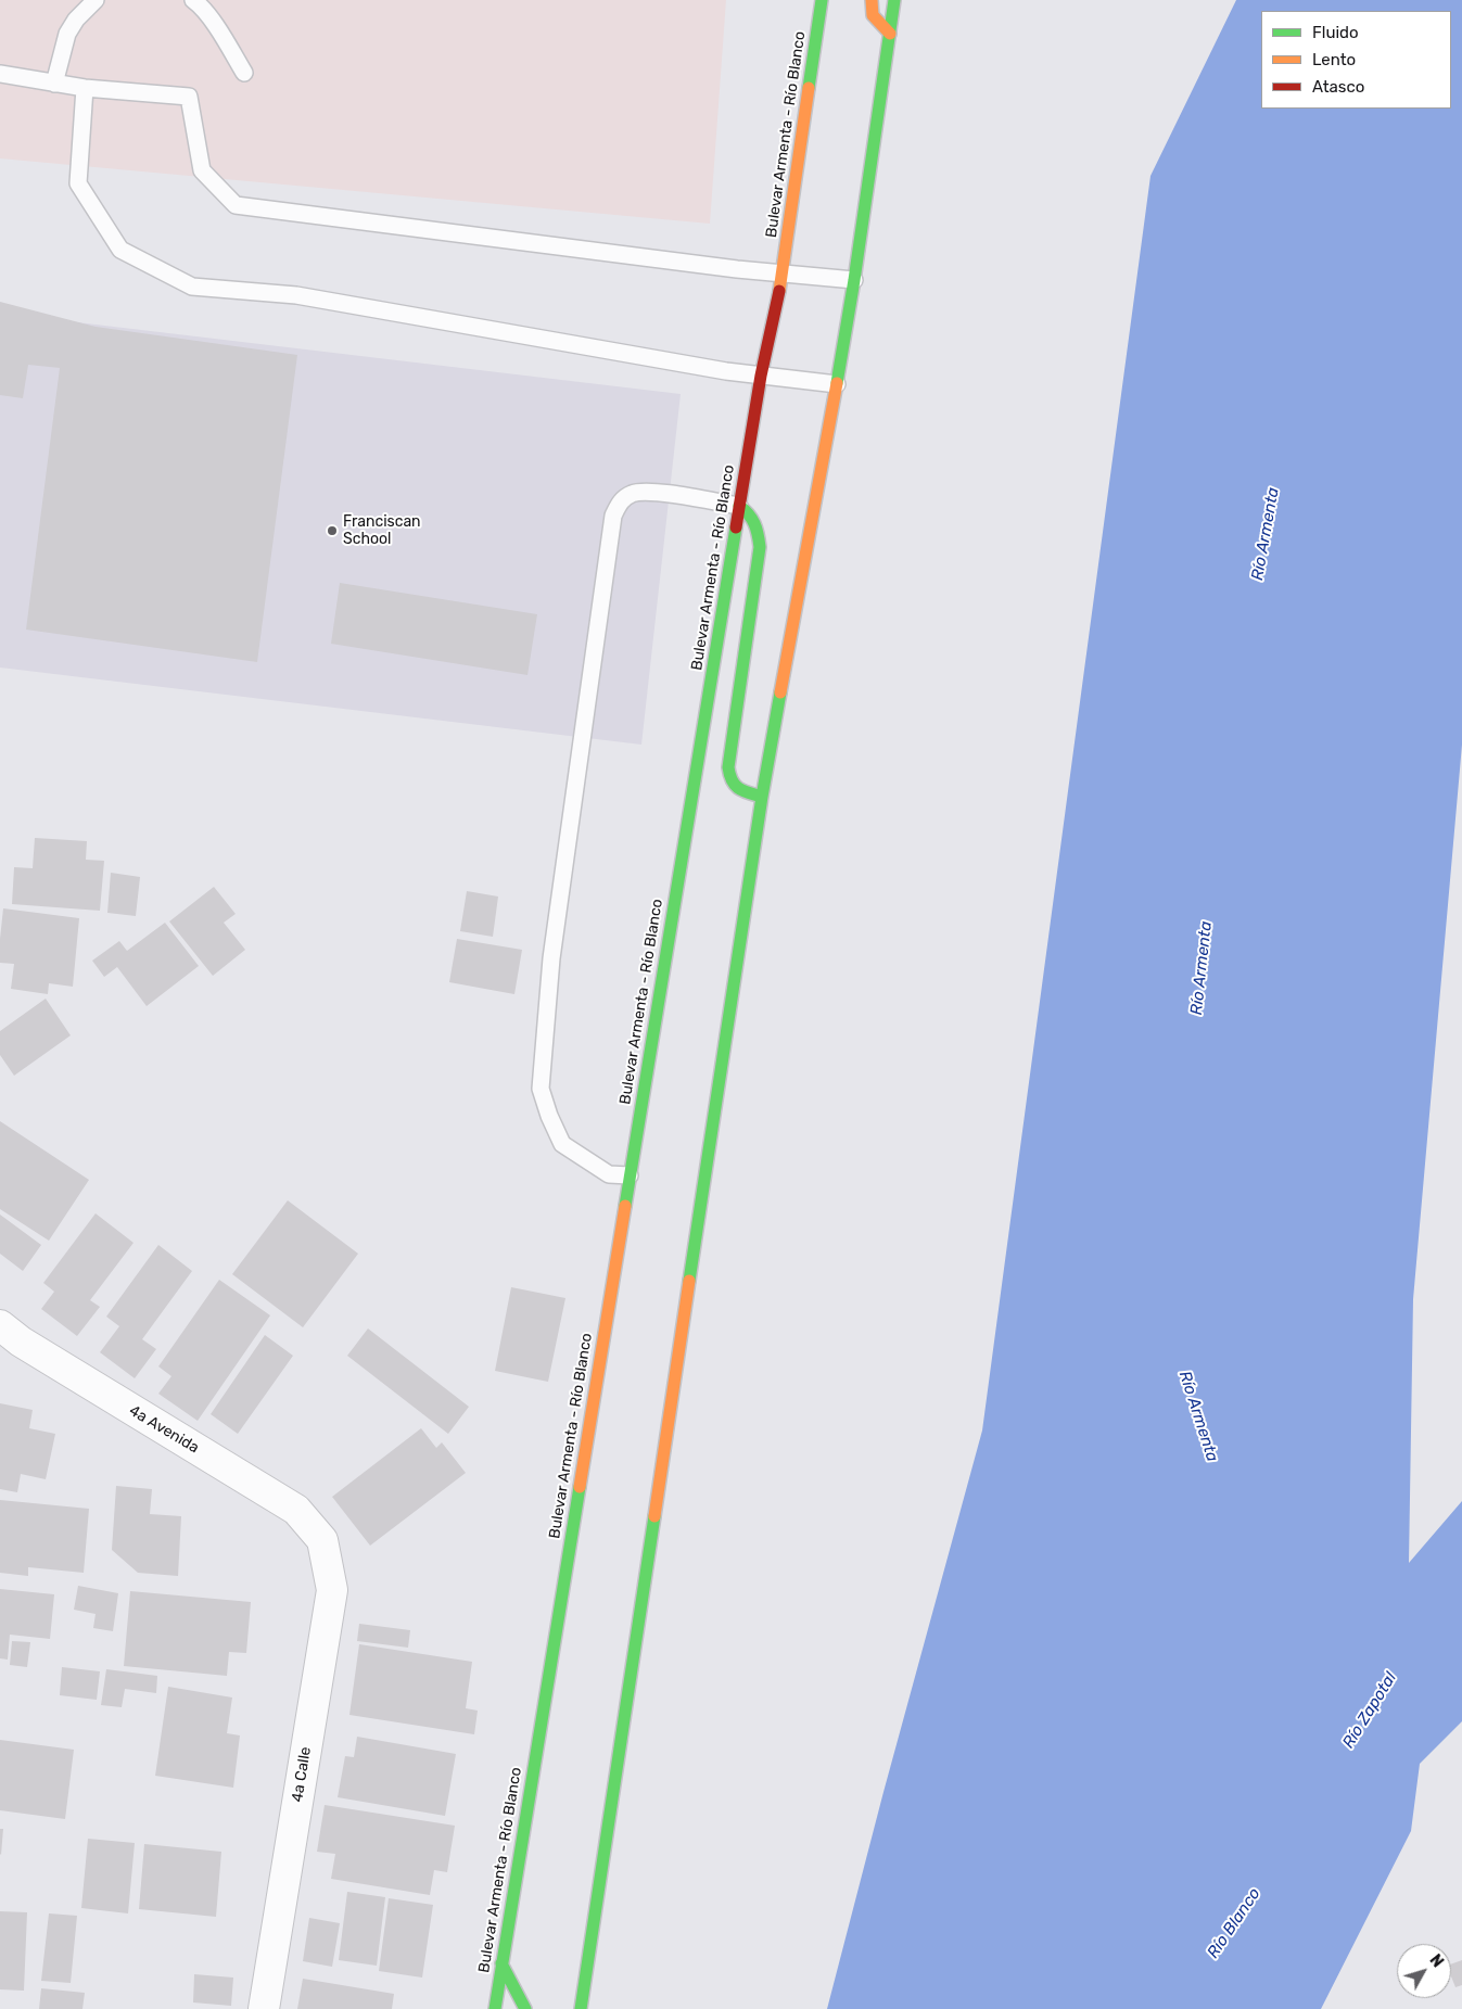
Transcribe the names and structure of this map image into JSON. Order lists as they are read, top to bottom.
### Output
{
  "streets": {
    "main road": ["Bulevar Armenta - Río Blanco"],
    "street": ["4a Avenida", "4a Calle"]
  },
  "crossings": [
    ["4a Avenida", "4a Calle"]
  ],
  "water": ["Río Armenta", "Río Zapotal", "Río Blanco"],
  "places": ["Franciscan School"],
  "legend": ["Fluido", "Lento", "Atasco"],
  "north": "top right"
}
